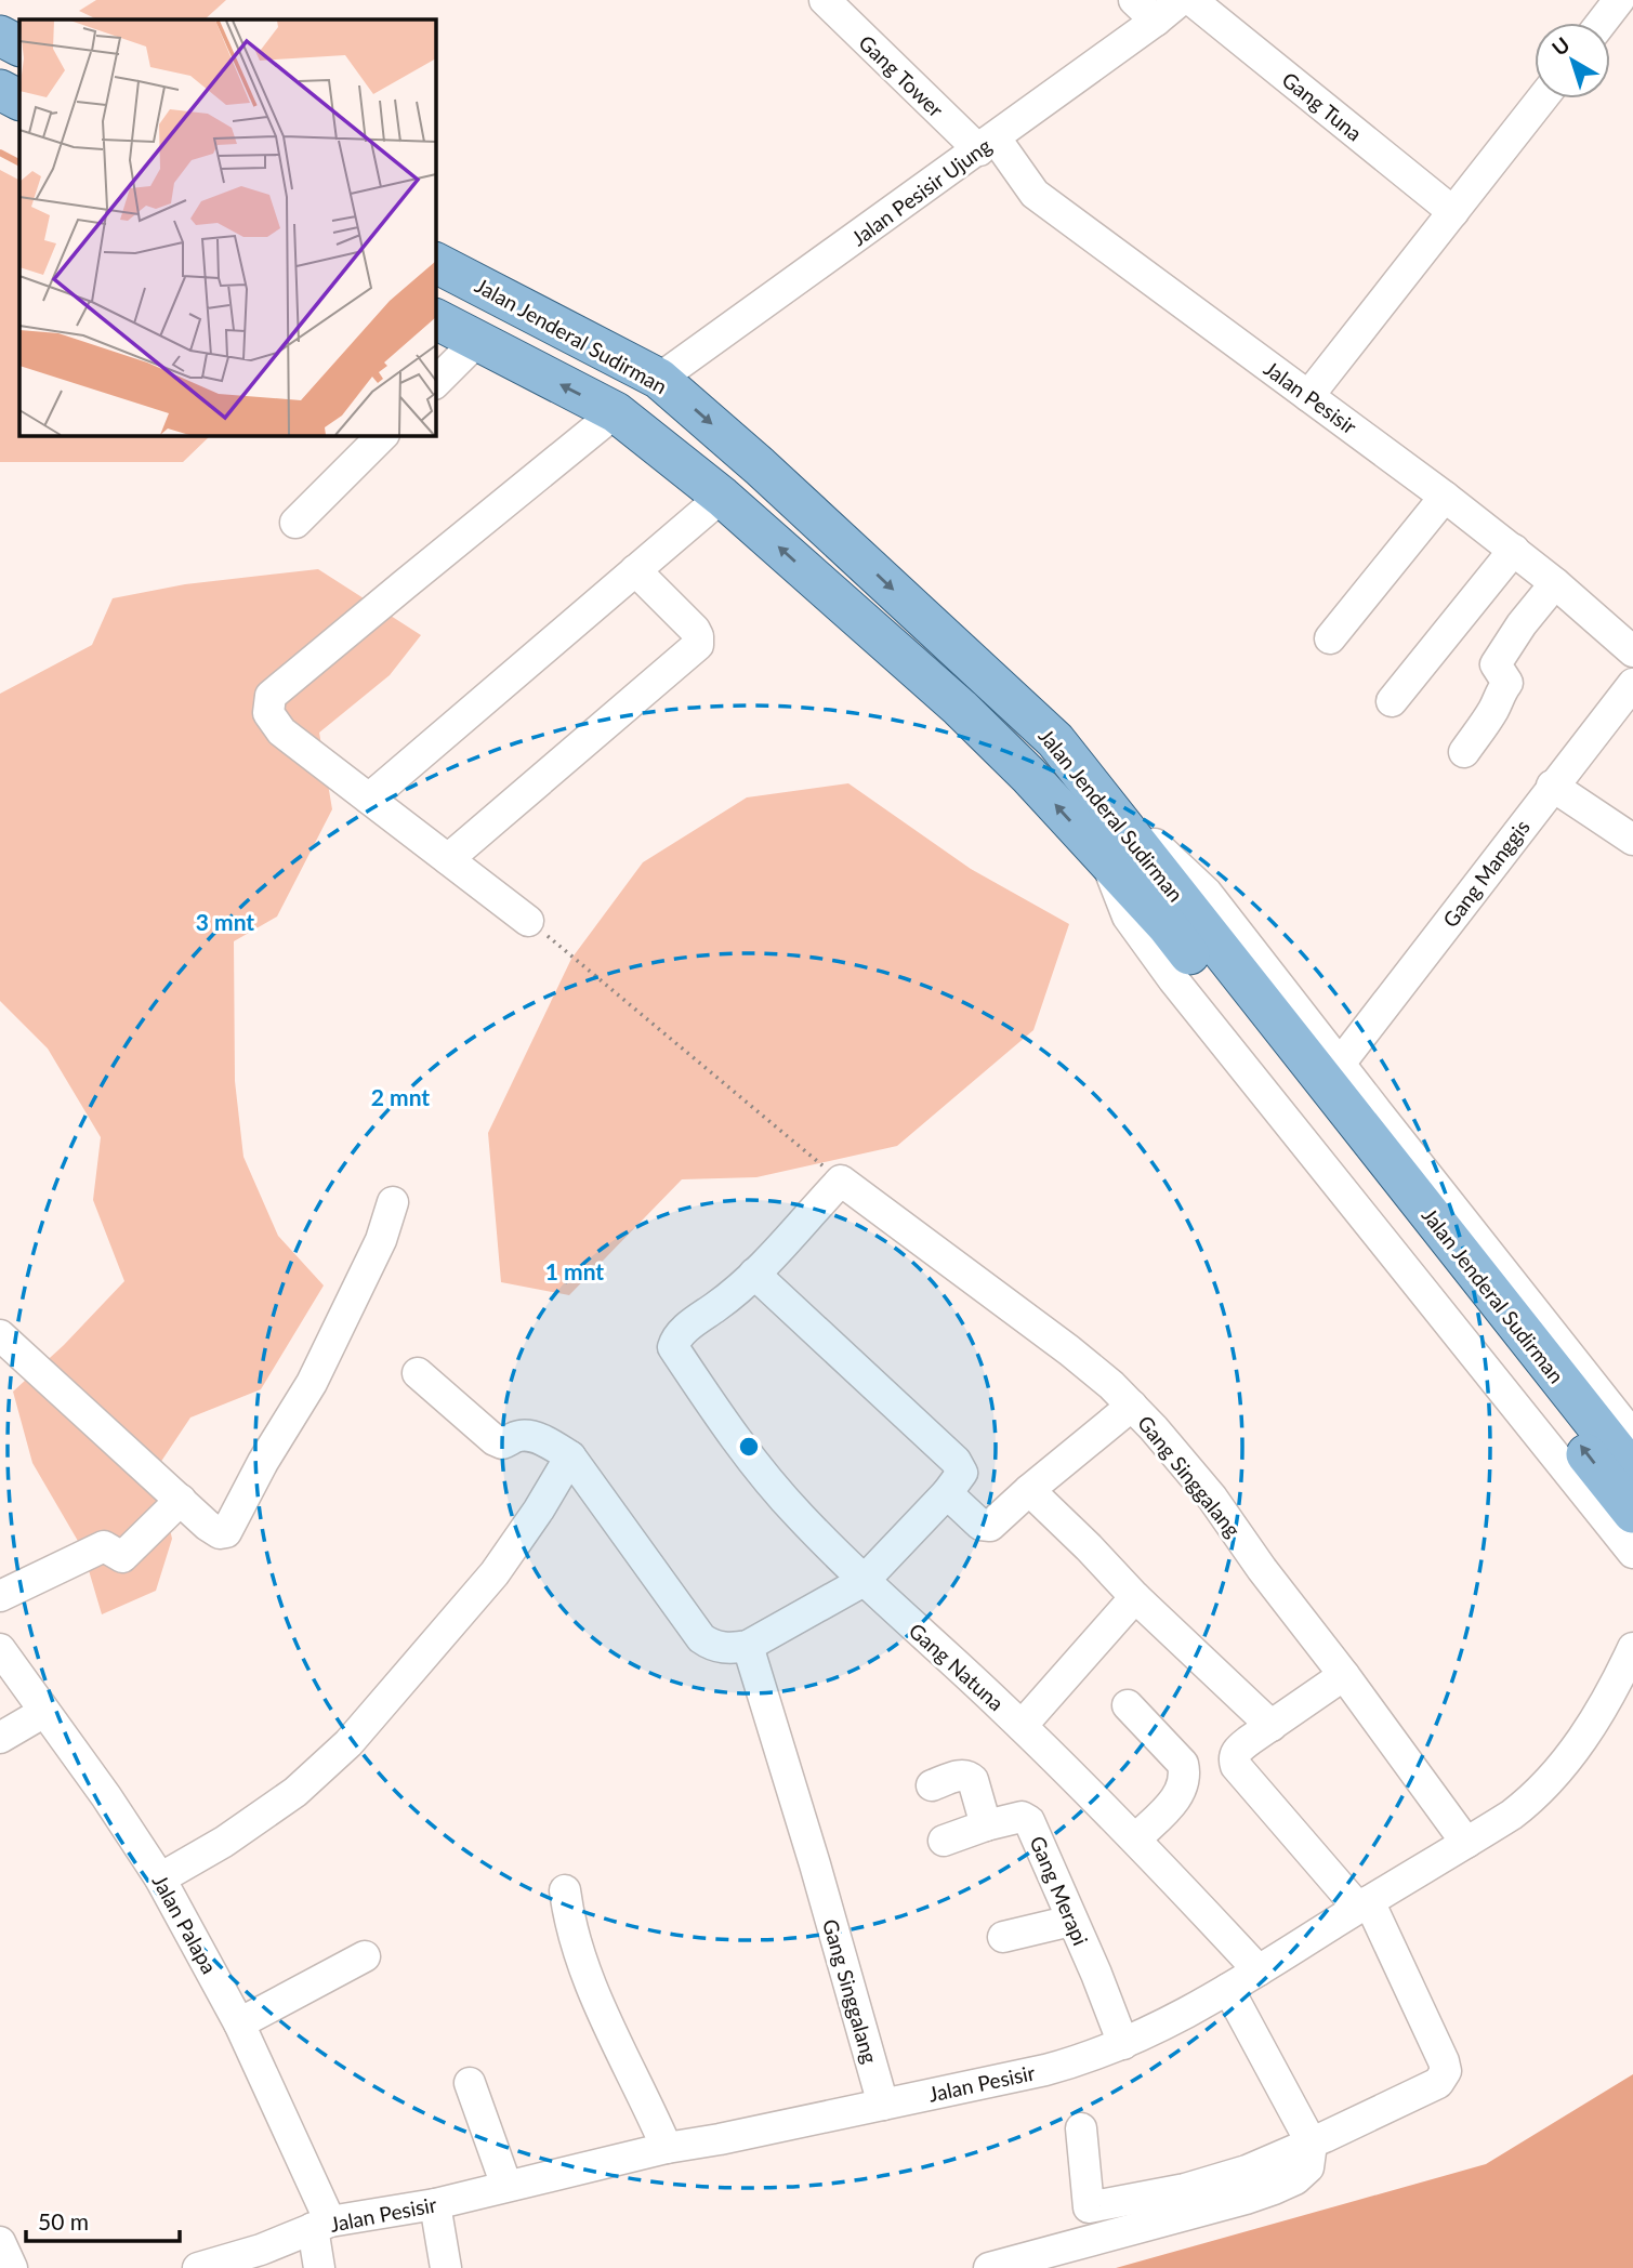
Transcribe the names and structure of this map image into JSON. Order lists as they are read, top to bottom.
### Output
{
  "streets": {
    "main road": ["Jalan Jenderal Sudirman"],
    "street": [
      "Gang Tower",
      "Gang Tuna",
      "Jalan Pesisir Ujung",
      "Jalan Pesisir",
      "Gang Manggis",
      "Gang Singgalang",
      "Gang Natuna",
      "Gang Merapi",
      "Jalan Palapa"
    ]
  },
  "crossings": [
    ["Gang Tower", "Jalan Pesisir Ujung"],
    ["Gang Tower", "Jalan Pesisir"],
    ["Jalan Pesisir Ujung", "Jalan Jenderal Sudirman"],
    ["Jalan Pesisir Ujung", "Jalan Pesisir"],
    ["Jalan Pesisir", "Gang Singgalang"],
    ["Jalan Pesisir", "Gang Natuna"],
    ["Jalan Pesisir", "Gang Merapi"],
    ["Jalan Pesisir", "Jalan Palapa"]
  ],
  "scale_bar": "50 m",
  "north": "top left",
  "rings": ["3 mnt", "2 mnt", "1 mnt"]
}
